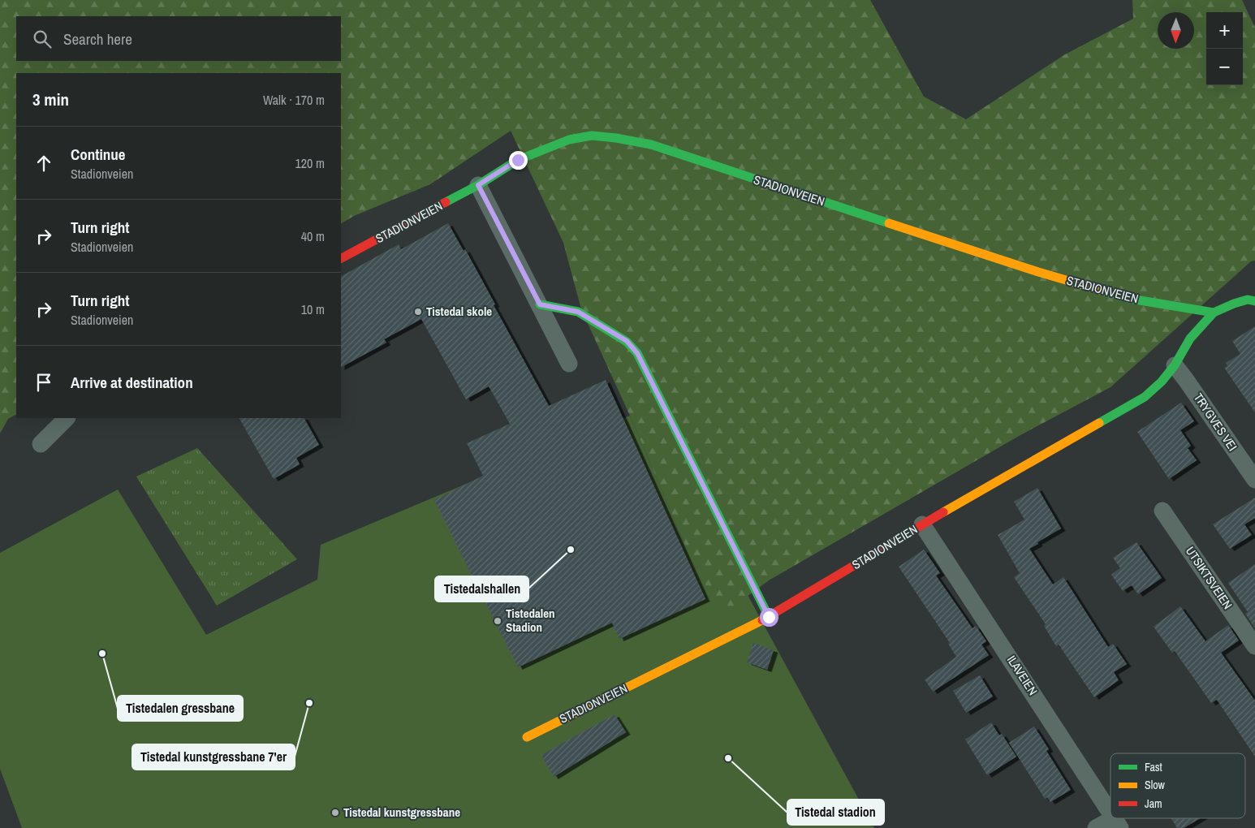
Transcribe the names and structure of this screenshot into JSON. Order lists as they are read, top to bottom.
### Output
{
  "streets": {
    "street": [
      "STADIONVEIEN",
      "TRYGVES VEI",
      "UTSIKTSVEIEN",
      "ILAVEIEN"
    ]
  },
  "crossings": [
    ["STADIONVEIEN", "TRYGVES VEI"],
    ["STADIONVEIEN", "ILAVEIEN"]
  ],
  "places": [
    "Tistedal skole",
    "Tistedalshallen",
    "Tistedalen Stadion",
    "Tistedalen gressbane",
    "Tistedal kunstgressbane 7'er",
    "Tistedal stadion",
    "Tistedal kunstgressbane"
  ],
  "legend": ["Fast", "Slow", "Jam"],
  "north": "bottom",
  "page": {
    "map_buttons": ["+", "−"],
    "search": "Search here",
    "heading": ["3 min", "Walk · 170 m"],
    "list": [
      ["Continue", "Stadionveien", "120 m"],
      ["Turn right", "Stadionveien", "40 m"],
      ["Turn right", "Stadionveien", "10 m"],
      "Arrive at destination"
    ]
  }
}
